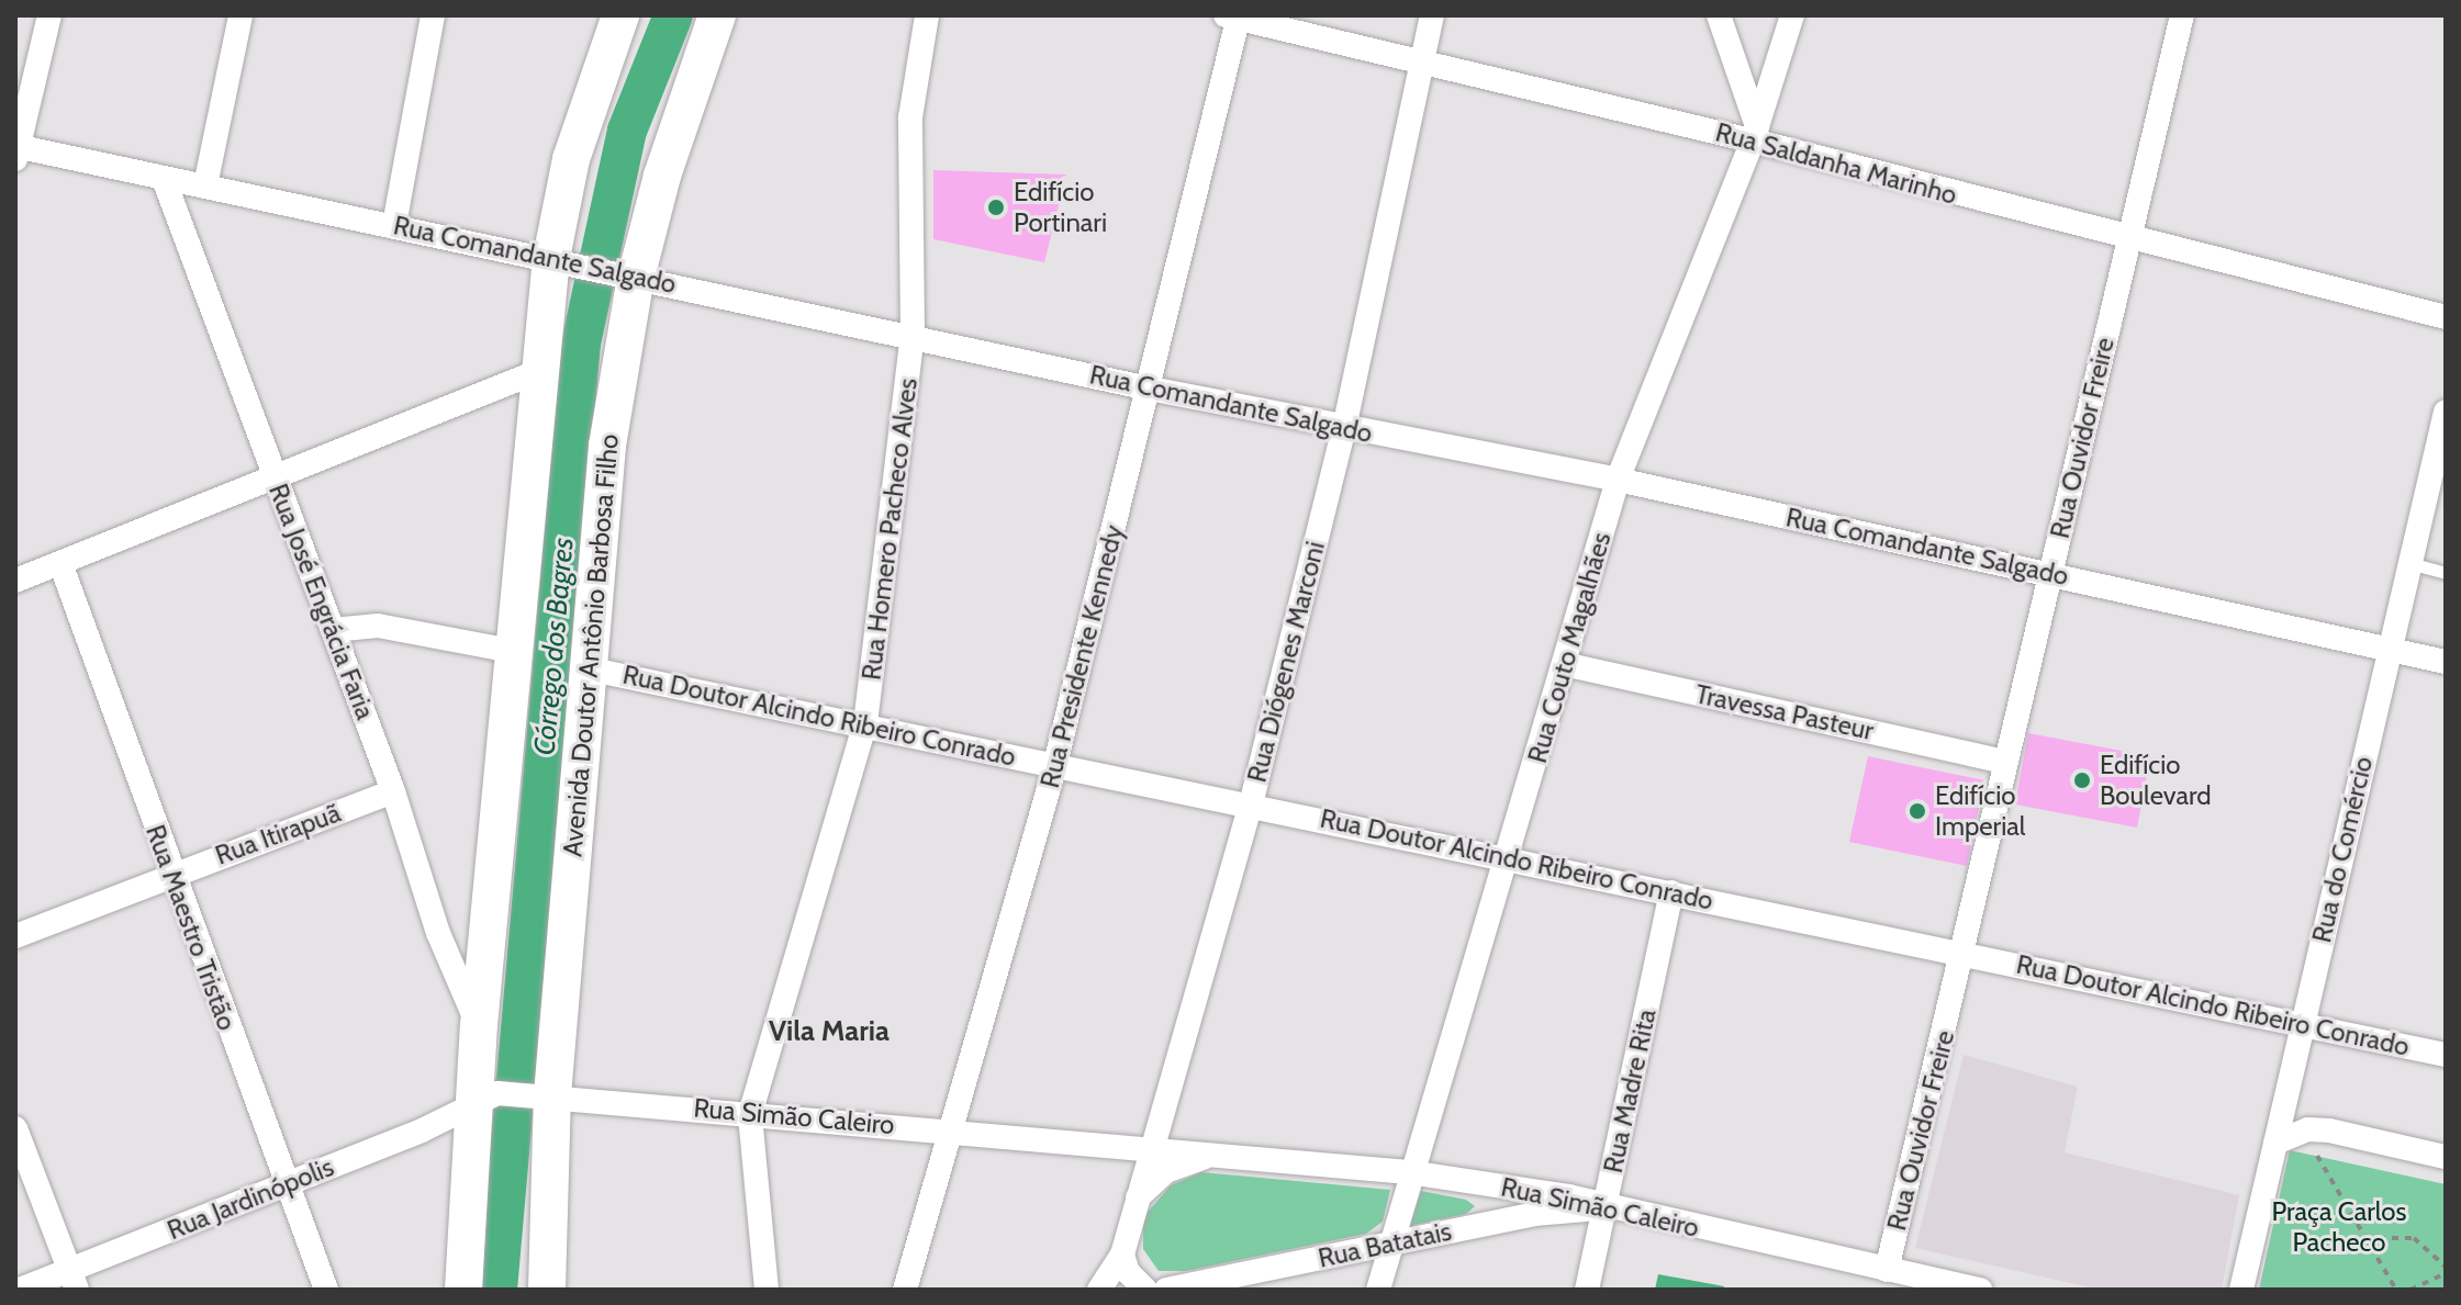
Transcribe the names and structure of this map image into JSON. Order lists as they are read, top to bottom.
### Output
{
  "streets": {
    "main road": ["Avenida Doutor Antônio Barbosa Filho"],
    "street": [
      "Rua Saldanha Marinho",
      "Rua Comandante Salgado",
      "Rua Ouvidor Freire",
      "Rua Homero Pacheco Alves",
      "Rua José Engrácia Faria",
      "Rua Couto Magalhães",
      "Rua Presidente Kennedy",
      "Rua Diógenes Marconi",
      "Travessa Pasteur",
      "Rua Doutor Alcindo Ribeiro Conrado",
      "Rua Itirapuã",
      "Rua do Comércio",
      "Rua Maestro Tristão",
      "Rua Madre Rita",
      "Rua Simão Caleiro",
      "Rua Jardinópolis",
      "Rua Batatais"
    ]
  },
  "crossings": [
    ["Rua Saldanha Marinho", "Rua Ouvidor Freire"],
    ["Rua Saldanha Marinho", "Rua Couto Magalhães"],
    ["Rua Saldanha Marinho", "Rua Presidente Kennedy"],
    ["Rua Saldanha Marinho", "Rua Diógenes Marconi"],
    ["Rua Comandante Salgado", "Rua Ouvidor Freire"],
    ["Rua Comandante Salgado", "Rua Homero Pacheco Alves"],
    ["Rua Comandante Salgado", "Rua José Engrácia Faria"],
    ["Rua Comandante Salgado", "Avenida Doutor Antônio Barbosa Filho"],
    ["Rua Comandante Salgado", "Rua Couto Magalhães"],
    ["Rua Comandante Salgado", "Rua Presidente Kennedy"],
    ["Rua Comandante Salgado", "Rua Diógenes Marconi"],
    ["Rua Comandante Salgado", "Rua do Comércio"],
    ["Rua Ouvidor Freire", "Travessa Pasteur"],
    ["Rua Ouvidor Freire", "Rua Doutor Alcindo Ribeiro Conrado"],
    ["Rua Ouvidor Freire", "Rua Simão Caleiro"],
    ["Rua Homero Pacheco Alves", "Rua Doutor Alcindo Ribeiro Conrado"],
    ["Rua Homero Pacheco Alves", "Rua Simão Caleiro"],
    ["Rua José Engrácia Faria", "Rua Itirapuã"],
    ["Avenida Doutor Antônio Barbosa Filho", "Rua Doutor Alcindo Ribeiro Conrado"],
    ["Avenida Doutor Antônio Barbosa Filho", "Rua Simão Caleiro"],
    ["Rua Couto Magalhães", "Travessa Pasteur"],
    ["Rua Couto Magalhães", "Rua Doutor Alcindo Ribeiro Conrado"],
    ["Rua Couto Magalhães", "Rua Simão Caleiro"],
    ["Rua Couto Magalhães", "Rua Batatais"],
    ["Rua Presidente Kennedy", "Rua Doutor Alcindo Ribeiro Conrado"],
    ["Rua Presidente Kennedy", "Rua Simão Caleiro"],
    ["Rua Diógenes Marconi", "Rua Doutor Alcindo Ribeiro Conrado"],
    ["Rua Diógenes Marconi", "Rua Simão Caleiro"],
    ["Rua Doutor Alcindo Ribeiro Conrado", "Rua do Comércio"],
    ["Rua Doutor Alcindo Ribeiro Conrado", "Rua Madre Rita"],
    ["Rua Itirapuã", "Rua Maestro Tristão"],
    ["Rua Maestro Tristão", "Rua Jardinópolis"],
    ["Rua Madre Rita", "Rua Simão Caleiro"],
    ["Rua Madre Rita", "Rua Batatais"],
    ["Rua Simão Caleiro", "Rua Jardinópolis"],
    ["Rua Simão Caleiro", "Rua Batatais"]
  ],
  "districts": ["Vila Maria"],
  "water": ["Córrego dos Bagres"],
  "parks": ["Praça Carlos Pacheco"],
  "places": ["Edifício Portinari", "Edifício Boulevard", "Edifício Imperial"]
}
